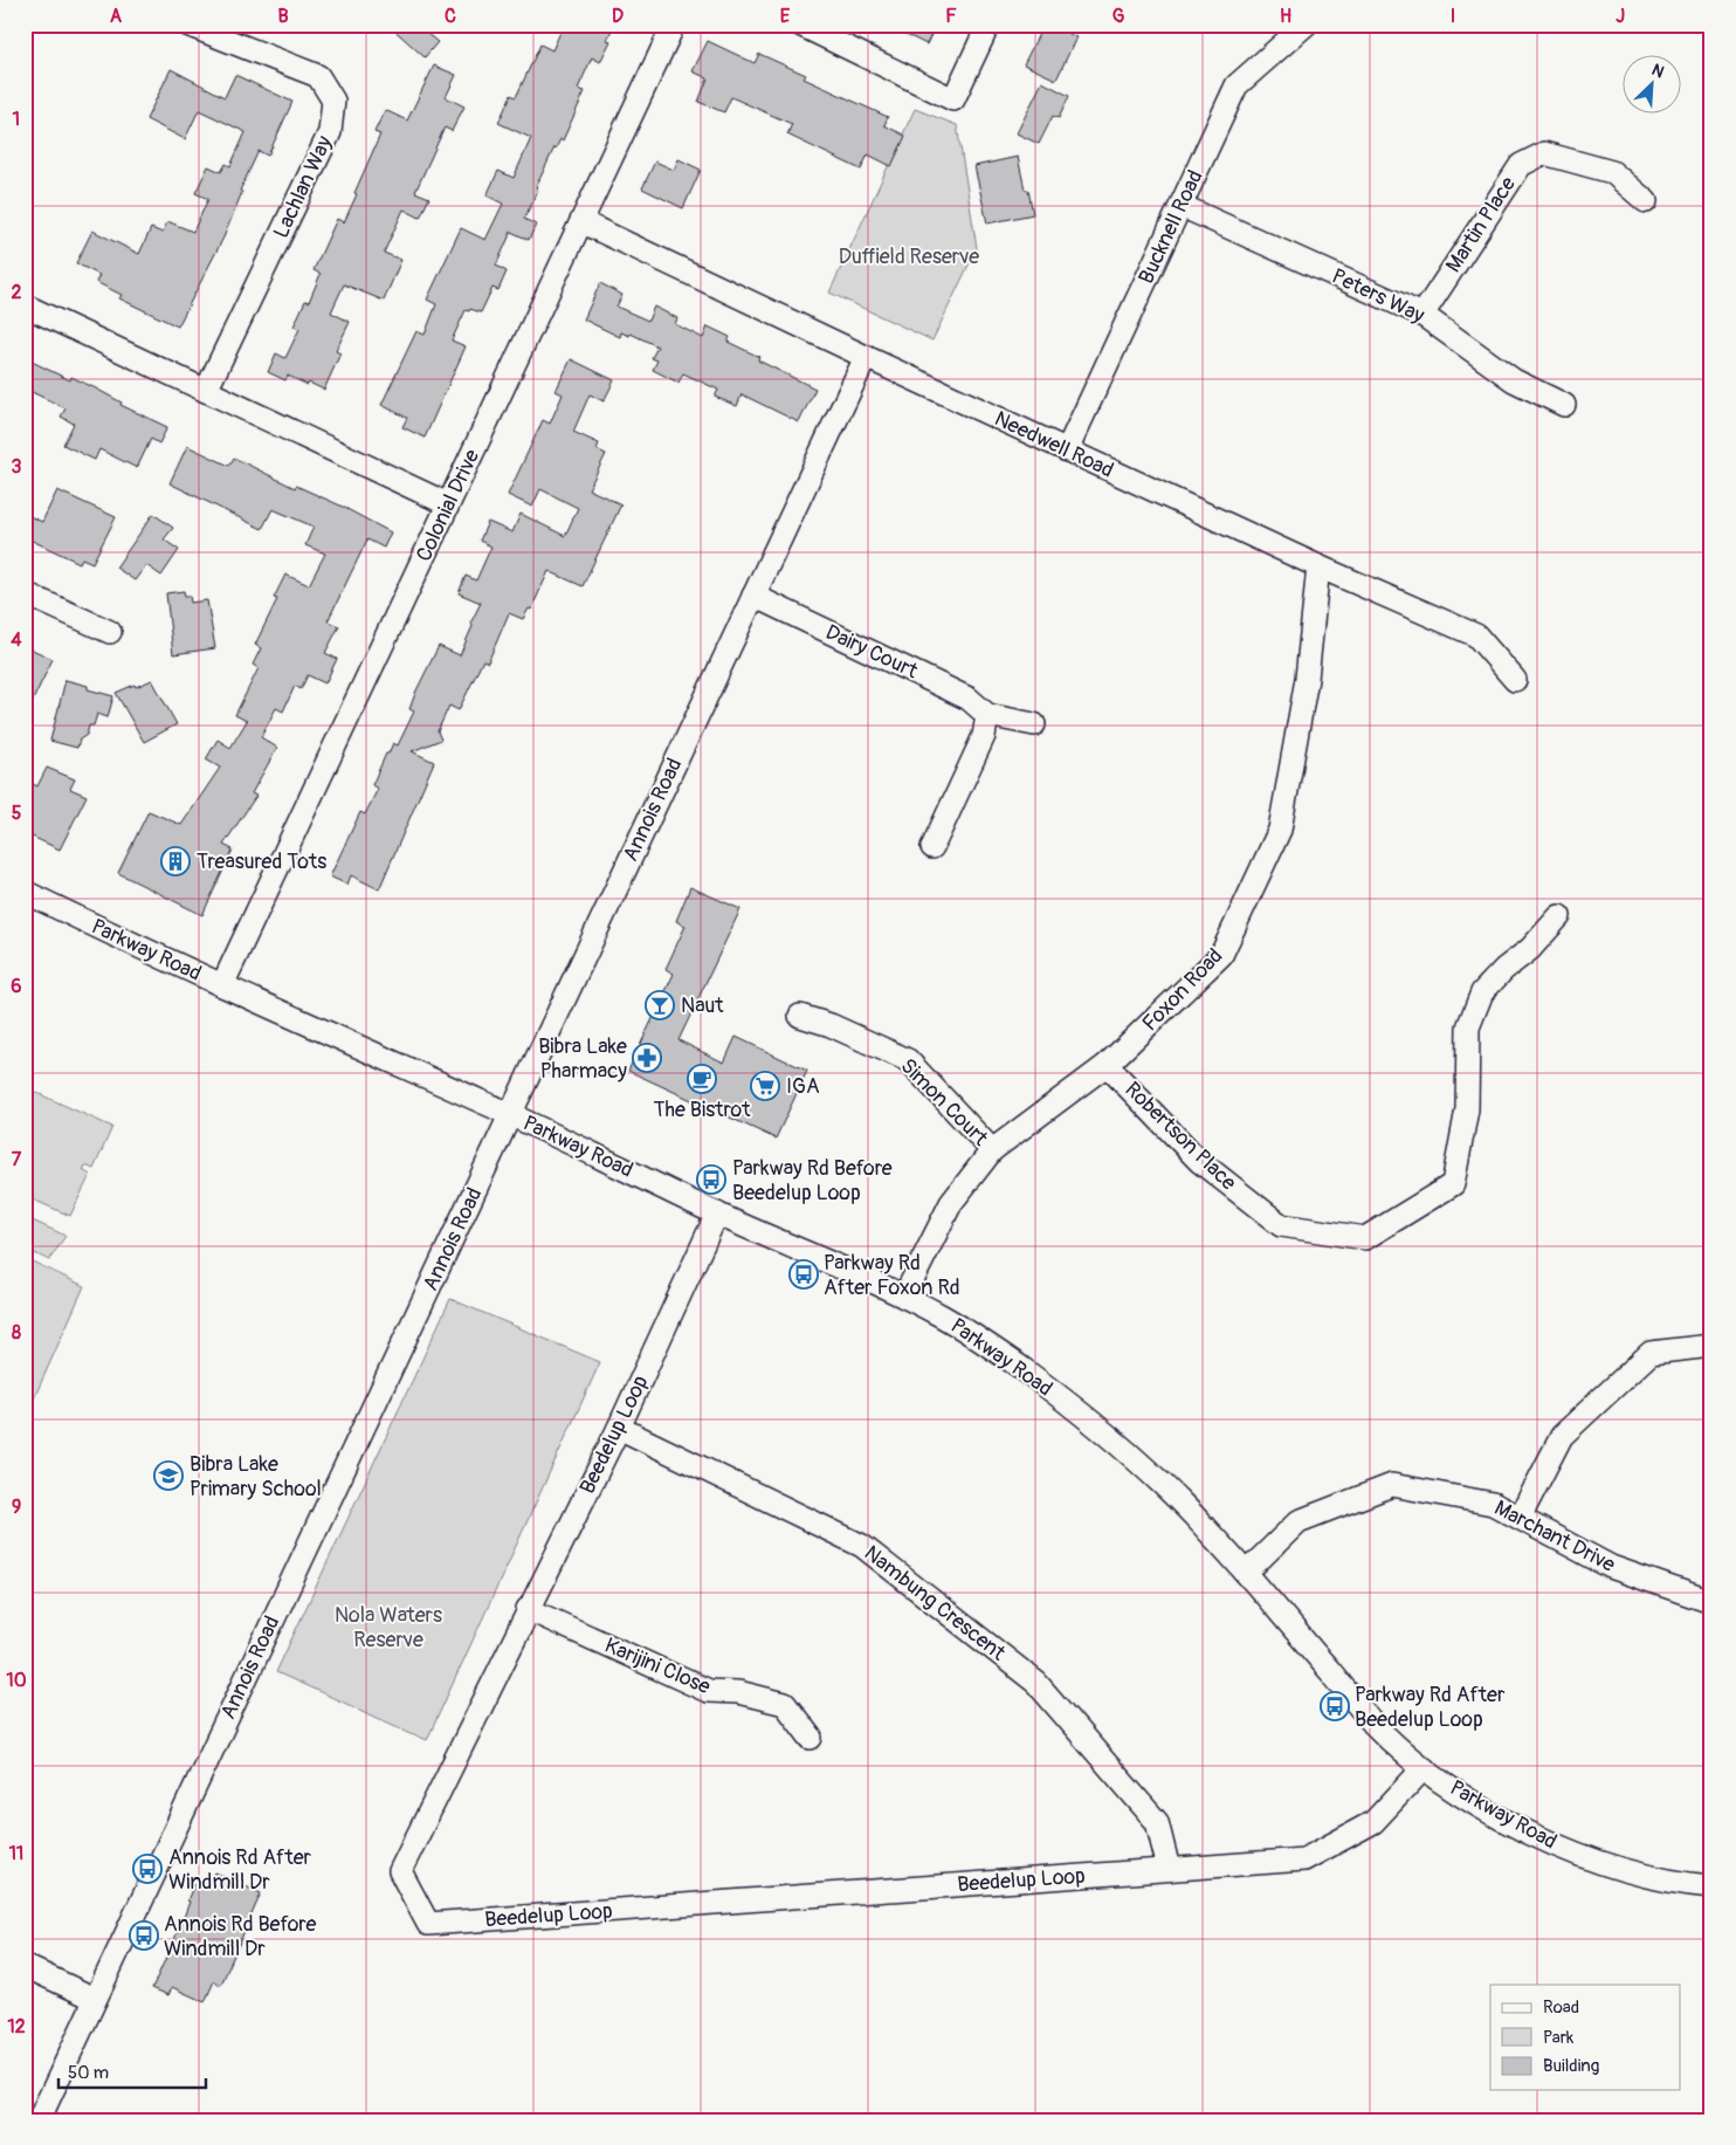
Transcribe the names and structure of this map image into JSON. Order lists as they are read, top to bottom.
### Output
{
  "streets": {
    "street": [
      "Lachlan Way",
      "Martin Place",
      "Bucknell Road",
      "Peters Way",
      "Needwell Road",
      "Colonial Drive",
      "Dairy Court",
      "Annois Road",
      "Parkway Road",
      "Foxon Road",
      "Simon Court",
      "Robertson Place",
      "Beedelup Loop",
      "Marchant Drive",
      "Nambung Crescent",
      "Karijini Close"
    ]
  },
  "crossings": [
    ["Martin Place", "Peters Way"],
    ["Bucknell Road", "Peters Way"],
    ["Bucknell Road", "Needwell Road"],
    ["Needwell Road", "Colonial Drive"],
    ["Needwell Road", "Annois Road"],
    ["Needwell Road", "Foxon Road"],
    ["Colonial Drive", "Parkway Road"],
    ["Dairy Court", "Annois Road"],
    ["Annois Road", "Parkway Road"],
    ["Parkway Road", "Foxon Road"],
    ["Parkway Road", "Beedelup Loop"],
    ["Parkway Road", "Marchant Drive"],
    ["Foxon Road", "Simon Court"],
    ["Foxon Road", "Robertson Place"],
    ["Beedelup Loop", "Nambung Crescent"],
    ["Beedelup Loop", "Karijini Close"]
  ],
  "parks": ["Duffield Reserve", "Nola Waters Reserve"],
  "places": {
    "building": ["Treasured Tots"],
    "bar": ["Naut"],
    "pharmacy": ["Bibra Lake Pharmacy"],
    "cafe": ["The Bistrot"],
    "supermarket": ["IGA"],
    "bus stop": [
      "Parkway Rd Before Beedelup Loop",
      "Parkway Rd After Foxon Rd",
      "Parkway Rd After Beedelup Loop",
      "Annois Rd After Windmill Dr",
      "Annois Rd Before Windmill Dr"
    ],
    "school or university": ["Bibra Lake Primary School"]
  },
  "legend": ["Road", "Park", "Building"],
  "scale_bar": "50 m",
  "north": "top right",
  "grid": {
    "columns": [
      "A",
      "B",
      "C",
      "D",
      "E",
      "F",
      "G",
      "H",
      "I",
      "J"
    ],
    "rows": [
      "1",
      "2",
      "3",
      "4",
      "5",
      "6",
      "7",
      "8",
      "9",
      "10",
      "11",
      "12"
    ]
  }
}
